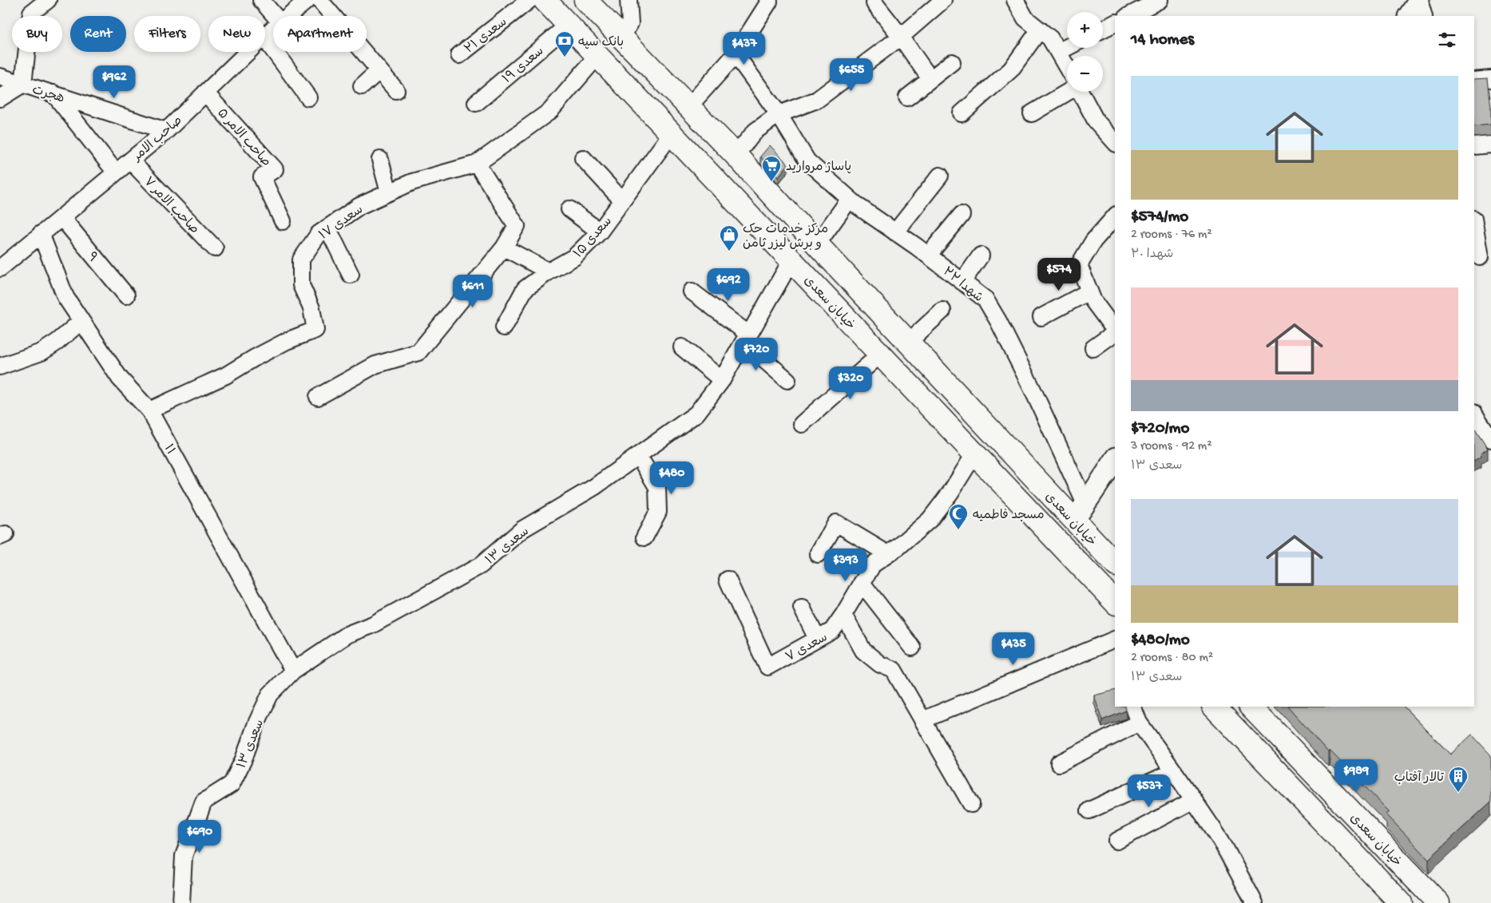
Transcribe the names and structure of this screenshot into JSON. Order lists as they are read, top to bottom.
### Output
{
  "streets": {
    "main road": ["خیابان سعدی"],
    "street": [
      "سعدی ۲۱",
      "سعدی ۱۹",
      "هجرت",
      "صاحب الامر ۵",
      "صاحب الامر",
      "صاحب الامر ۷",
      "سعدی ۱۷",
      "سعدی ۱۵",
      "۹",
      "شهدا ۲۲",
      "۱۱",
      "سعدی ۱۳",
      "سعدی ۷"
    ]
  },
  "crossings": [
    ["سعدی ۱۹", "خیابان سعدی"],
    ["هجرت", "صاحب الامر"],
    ["صاحب الامر ۵", "صاحب الامر"],
    ["صاحب الامر", "صاحب الامر ۷"],
    ["صاحب الامر", "۹"],
    ["صاحب الامر", "۱۱"],
    ["سعدی ۱۷", "خیابان سعدی"],
    ["سعدی ۱۷", "۱۱"],
    ["سعدی ۱۵", "خیابان سعدی"],
    ["شهدا ۲۲", "خیابان سعدی"],
    ["خیابان سعدی", "سعدی ۱۳"],
    ["خیابان سعدی", "سعدی ۷"],
    ["۱۱", "سعدی ۱۳"]
  ],
  "places": {
    "bank": ["بانک سپه"],
    "supermarket": ["پاساژ مروارید"],
    "shop": ["مرکز خدمات حک و برش لیزر ثامن"],
    "mosque": ["مسجد فاطمیه"],
    "building": ["تالار آفتاب"]
  },
  "page": {
    "map_buttons": ["+", "−"],
    "chip": [
      "Buy",
      "Rent",
      "Filters",
      "New",
      "Apartment"
    ],
    "heading": "14 homes",
    "price": [
      "$437",
      "$655",
      "$962",
      "$574",
      "$692",
      "$611",
      "$720",
      "$320",
      "$480",
      "$393",
      "$435",
      "$989",
      "$537",
      "$690"
    ],
    "list": [
      {
        "name": "$574/mo",
        "note": "2 rooms · 76 m² · شهدا ۲۰"
      },
      {
        "name": "$720/mo",
        "note": "3 rooms · 92 m² · سعدی ۱۳"
      },
      {
        "name": "$480/mo",
        "note": "2 rooms · 80 m² · سعدی ۱۳"
      }
    ]
  }
}
